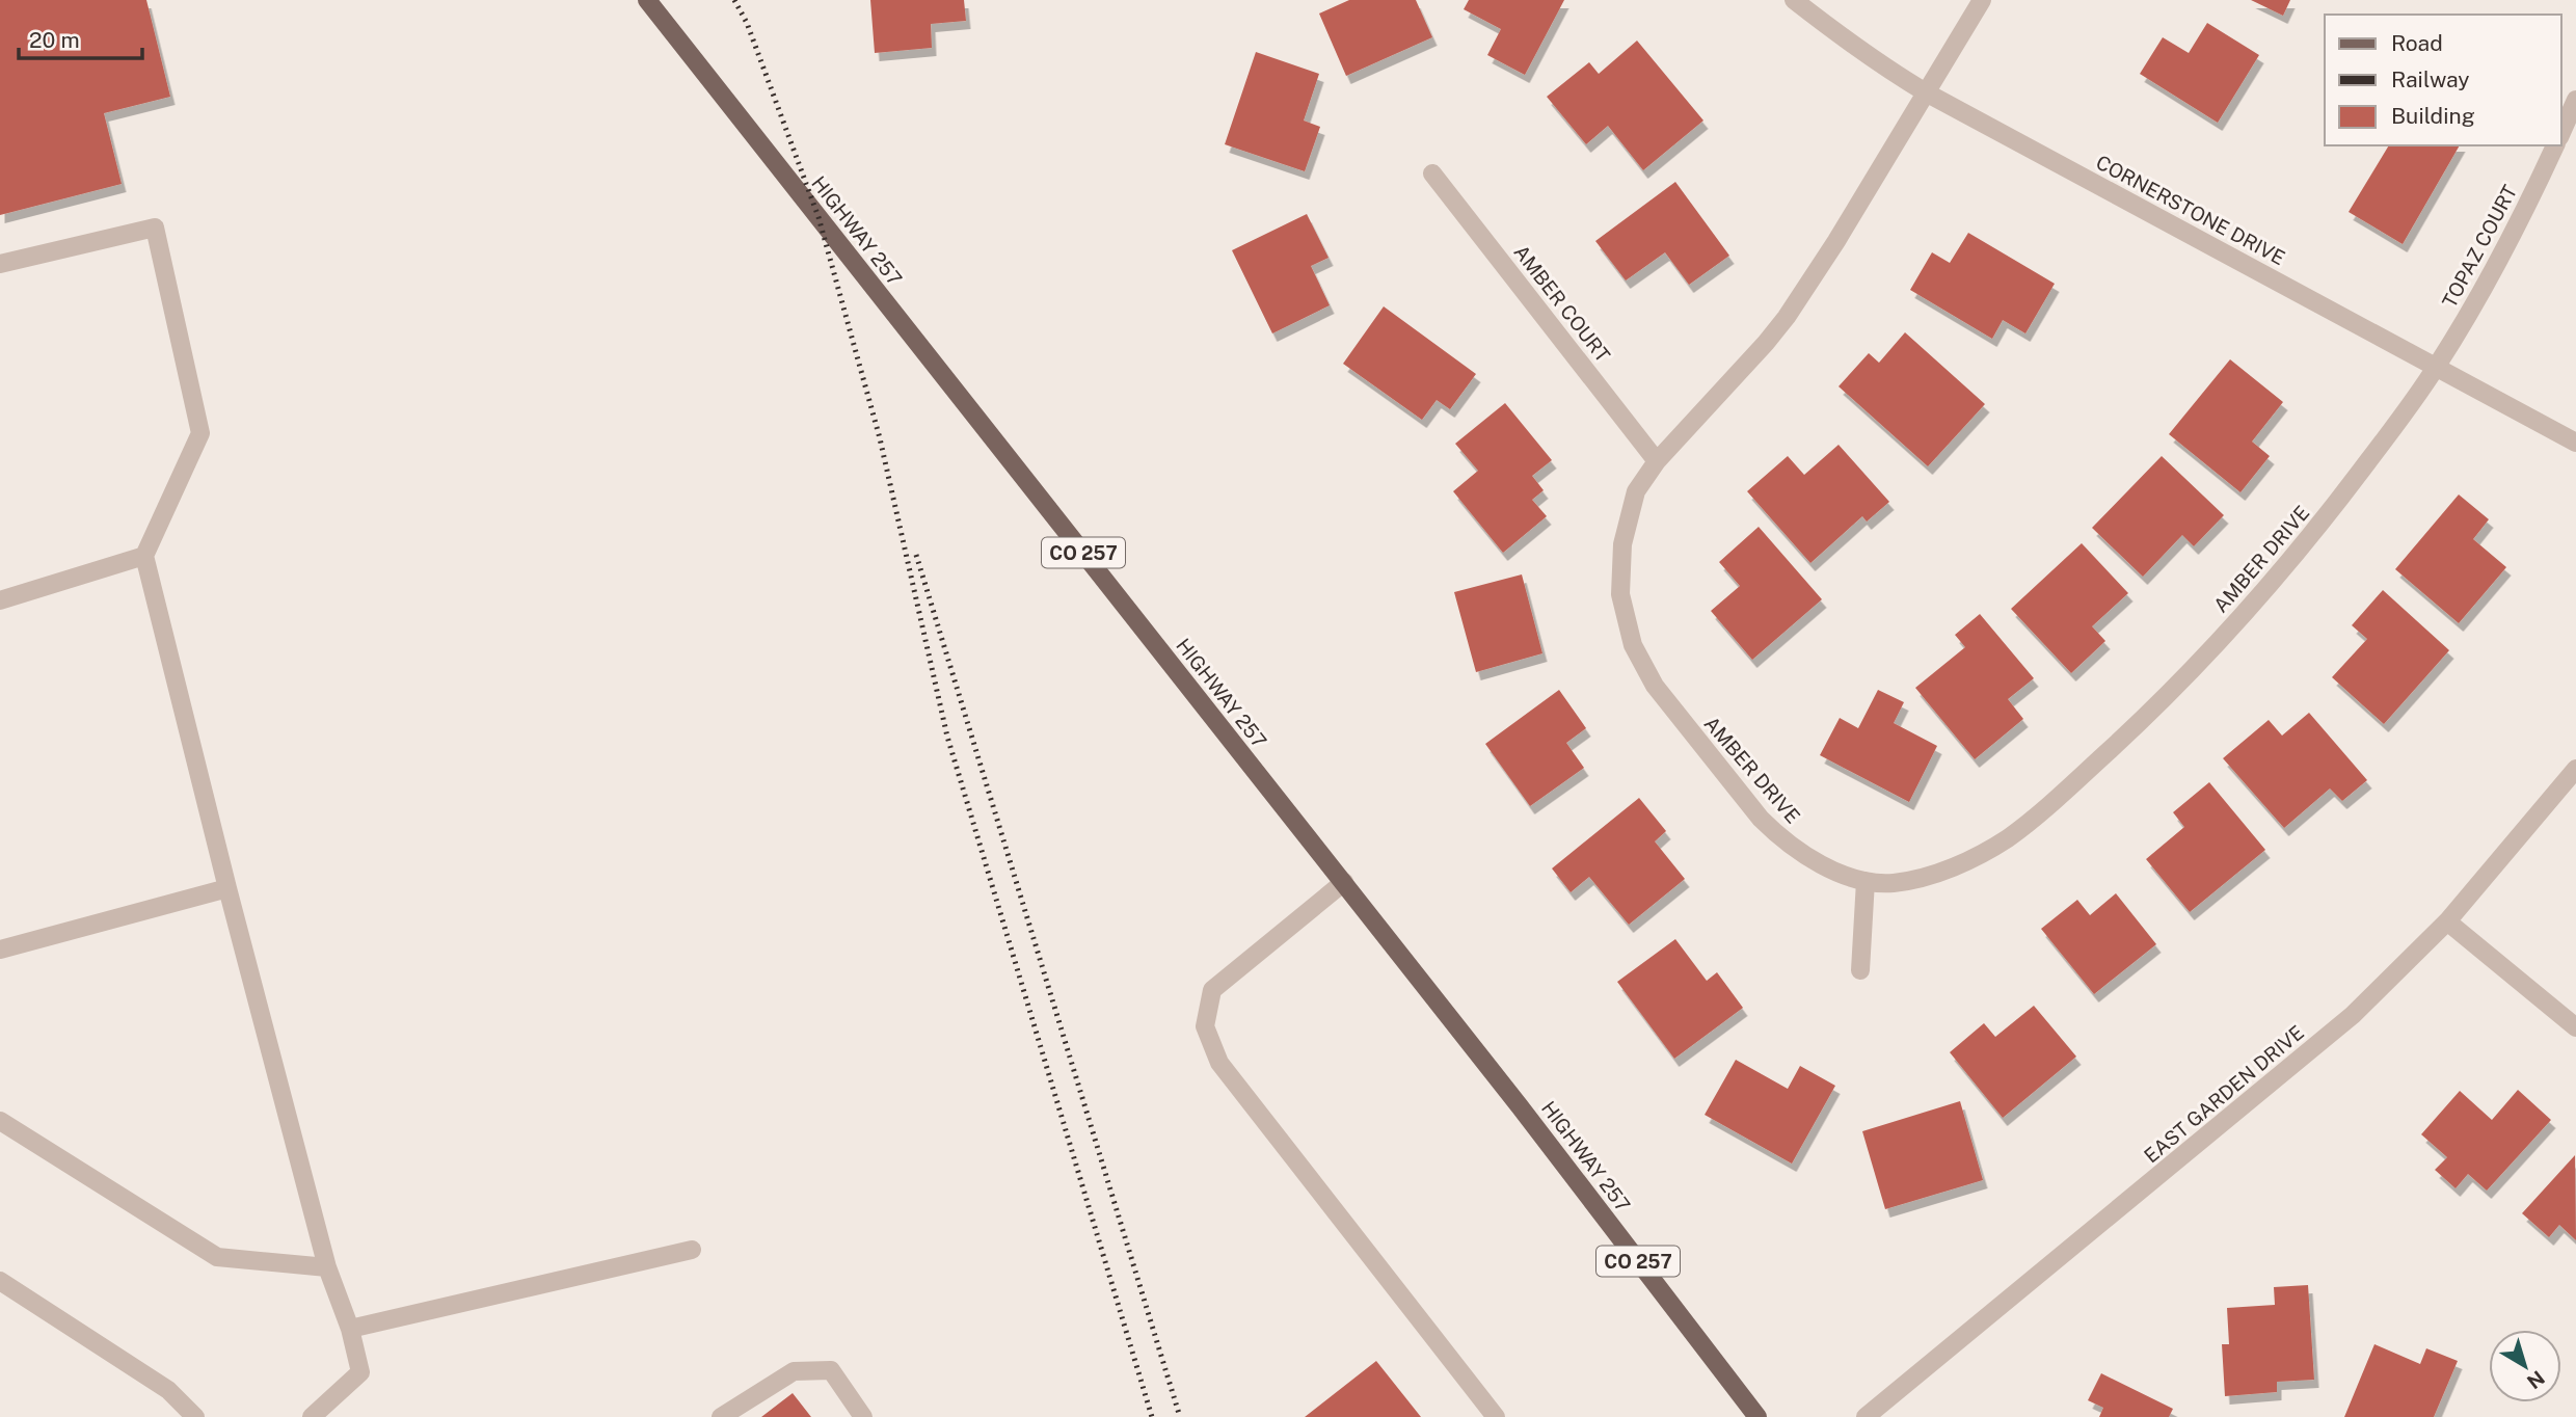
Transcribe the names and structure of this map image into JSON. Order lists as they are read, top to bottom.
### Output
{
  "streets": {
    "main road": ["HIGHWAY 257", "CO 257"],
    "street": [
      "CORNERSTONE DRIVE",
      "TOPAZ COURT",
      "AMBER COURT",
      "AMBER DRIVE",
      "EAST GARDEN DRIVE"
    ]
  },
  "crossings": [
    ["CORNERSTONE DRIVE", "TOPAZ COURT"],
    ["CORNERSTONE DRIVE", "AMBER DRIVE"],
    ["TOPAZ COURT", "AMBER DRIVE"],
    ["AMBER COURT", "AMBER DRIVE"]
  ],
  "legend": ["Road", "Railway", "Building"],
  "scale_bar": "20 m",
  "north": "bottom right"
}
